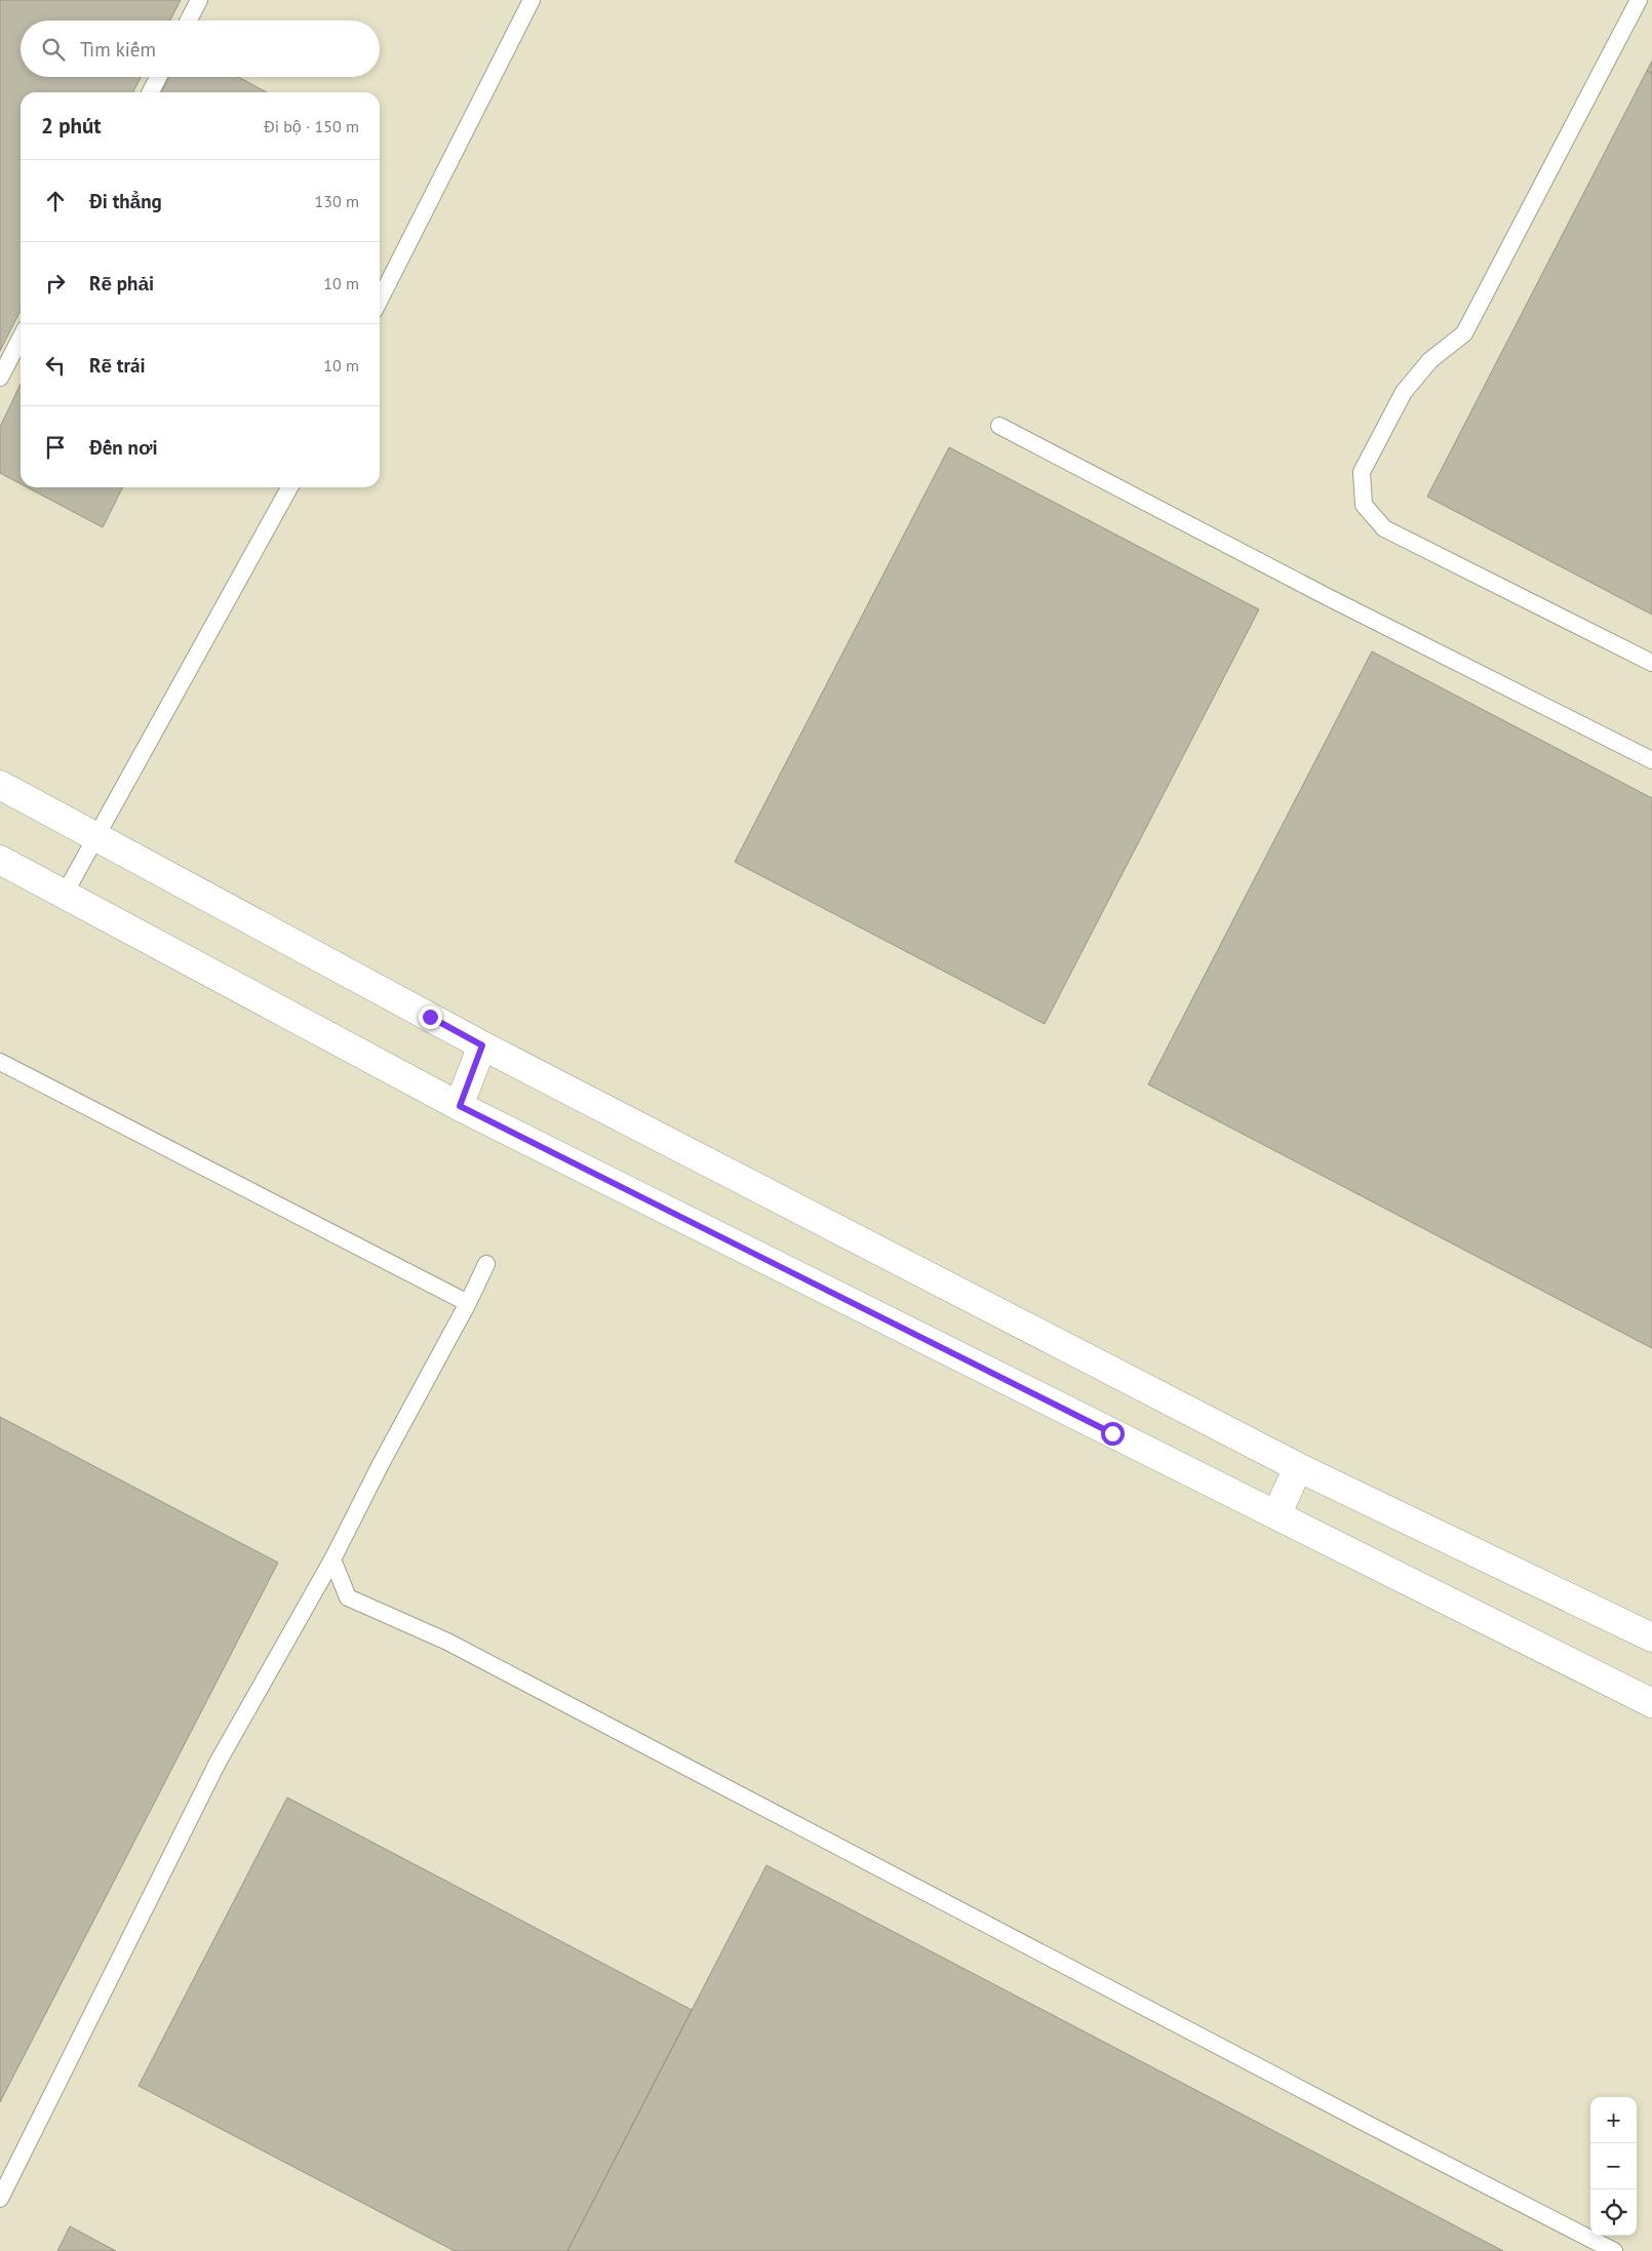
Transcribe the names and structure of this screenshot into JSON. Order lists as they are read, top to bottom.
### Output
{
  "page": {
    "search": "Tìm kiếm",
    "heading": ["2 phút", "Đi bộ · 150 m"],
    "list": [
      ["Đi thẳng", "130 m"],
      ["Rẽ phải", "10 m"],
      ["Rẽ trái", "10 m"],
      "Đến nơi"
    ],
    "map_buttons": ["+", "−"]
  }
}
